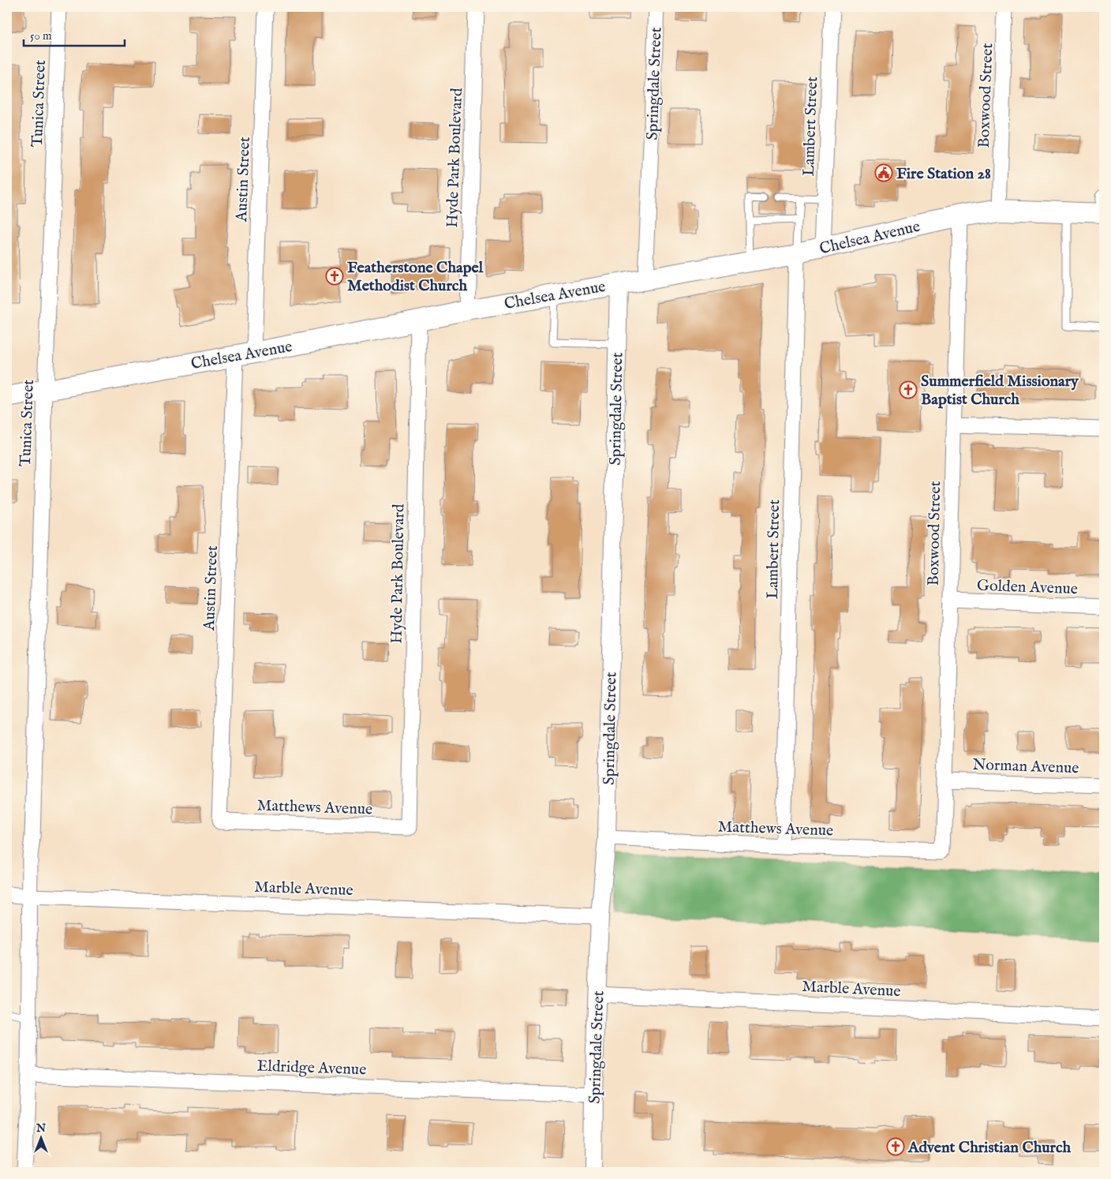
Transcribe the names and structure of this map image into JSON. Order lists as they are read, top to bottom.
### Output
{
  "streets": {
    "main road": ["Chelsea Avenue"],
    "street": [
      "Springdale Street",
      "Boxwood Street",
      "Tunica Street",
      "Lambert Street",
      "Hyde Park Boulevard",
      "Austin Street",
      "Golden Avenue",
      "Norman Avenue",
      "Matthews Avenue",
      "Marble Avenue",
      "Eldridge Avenue"
    ]
  },
  "crossings": [
    ["Springdale Street", "Chelsea Avenue"],
    ["Springdale Street", "Matthews Avenue"],
    ["Springdale Street", "Marble Avenue"],
    ["Springdale Street", "Eldridge Avenue"],
    ["Boxwood Street", "Chelsea Avenue"],
    ["Boxwood Street", "Golden Avenue"],
    ["Boxwood Street", "Norman Avenue"],
    ["Boxwood Street", "Matthews Avenue"],
    ["Tunica Street", "Chelsea Avenue"],
    ["Tunica Street", "Marble Avenue"],
    ["Tunica Street", "Eldridge Avenue"],
    ["Lambert Street", "Chelsea Avenue"],
    ["Lambert Street", "Matthews Avenue"],
    ["Hyde Park Boulevard", "Chelsea Avenue"],
    ["Hyde Park Boulevard", "Matthews Avenue"],
    ["Austin Street", "Chelsea Avenue"],
    ["Austin Street", "Matthews Avenue"]
  ],
  "places": {
    "public building": ["Fire Station 28"],
    "church": ["Featherstone Chapel Methodist Church", "Summerfield Missionary Baptist Church", "Advent Christian Church"]
  },
  "scale_bar": "50 m",
  "north": "top"
}
